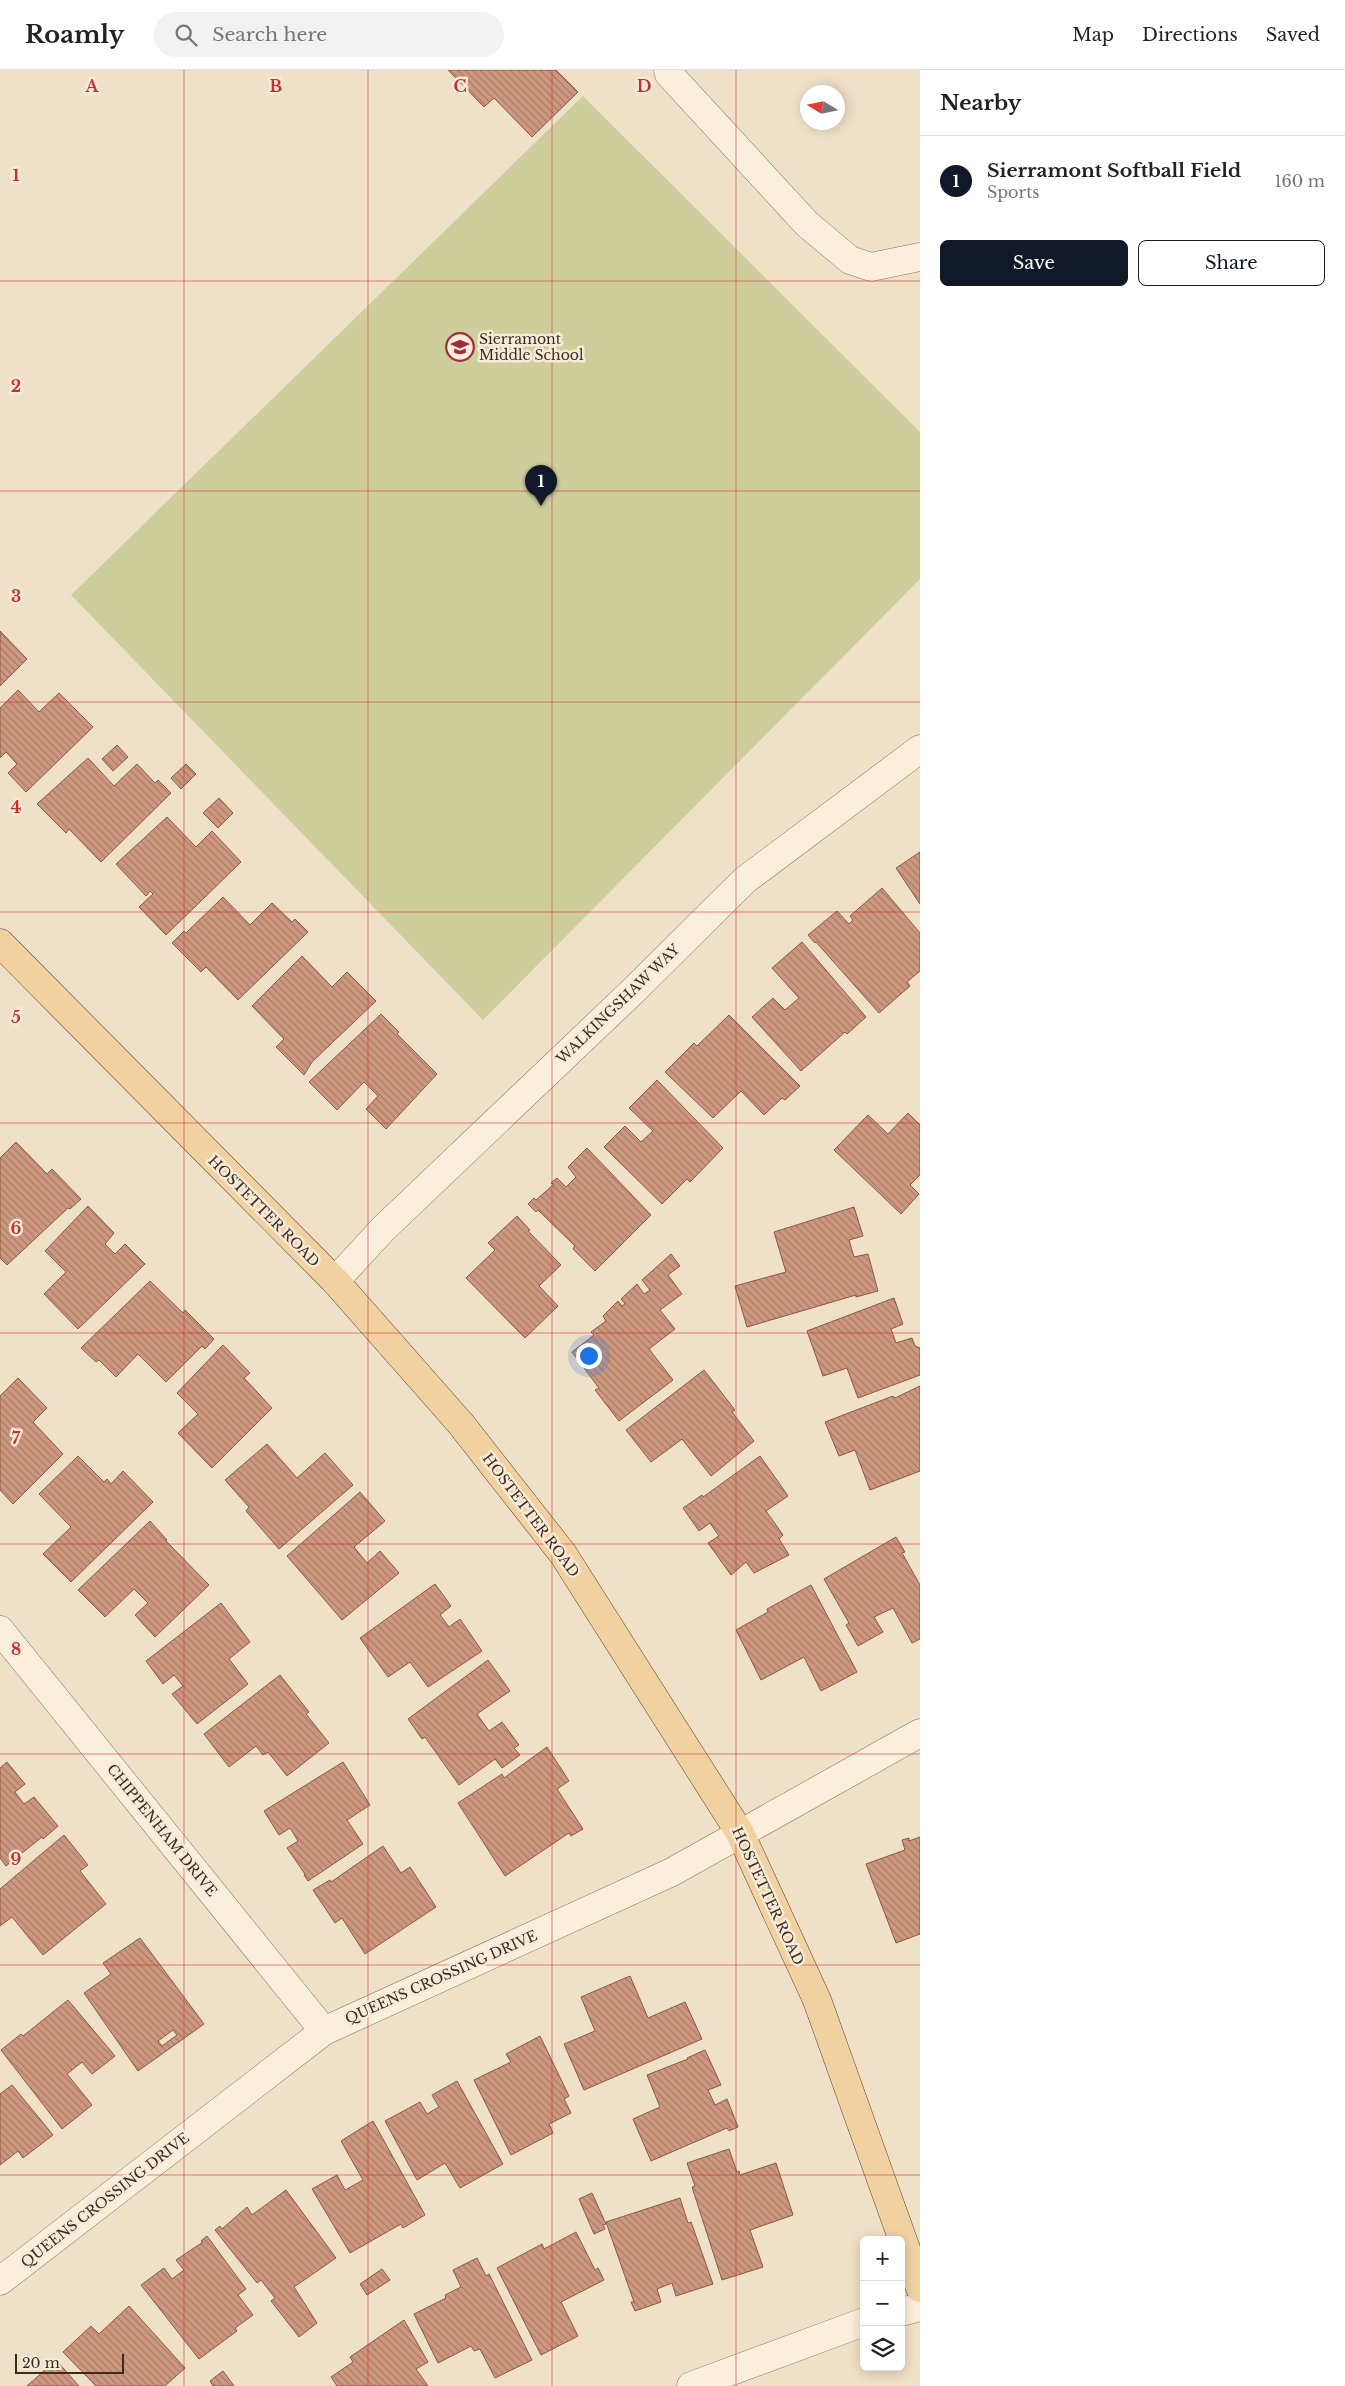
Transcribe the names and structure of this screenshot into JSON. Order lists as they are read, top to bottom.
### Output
{
  "streets": {
    "main road": ["HOSTETTER ROAD"],
    "street": ["WALKINGSHAW WAY", "CHIPPENHAM DRIVE", "QUEENS CROSSING DRIVE"]
  },
  "crossings": [
    ["WALKINGSHAW WAY", "HOSTETTER ROAD"],
    ["HOSTETTER ROAD", "QUEENS CROSSING DRIVE"],
    ["CHIPPENHAM DRIVE", "QUEENS CROSSING DRIVE"]
  ],
  "places": {
    "school or university": ["Sierramont Middle School"]
  },
  "scale_bar": "20 m",
  "north": "left",
  "page": {
    "header": "Roamly",
    "search": "Search here",
    "nav": ["Map", "Directions", "Saved"],
    "heading": "Nearby",
    "list": [
      {
        "mark": "1",
        "name": "Sierramont Softball Field",
        "note": "Sports",
        "value": "160 m"
      }
    ],
    "buttons": ["Save", "Share"],
    "pins": "1",
    "map_buttons": ["+", "−"],
    "scale": "20 m"
  },
  "grid": {
    "columns": [
      "A",
      "B",
      "C",
      "D"
    ],
    "rows": [
      "1",
      "2",
      "3",
      "4",
      "5",
      "6",
      "7",
      "8",
      "9"
    ]
  }
}
